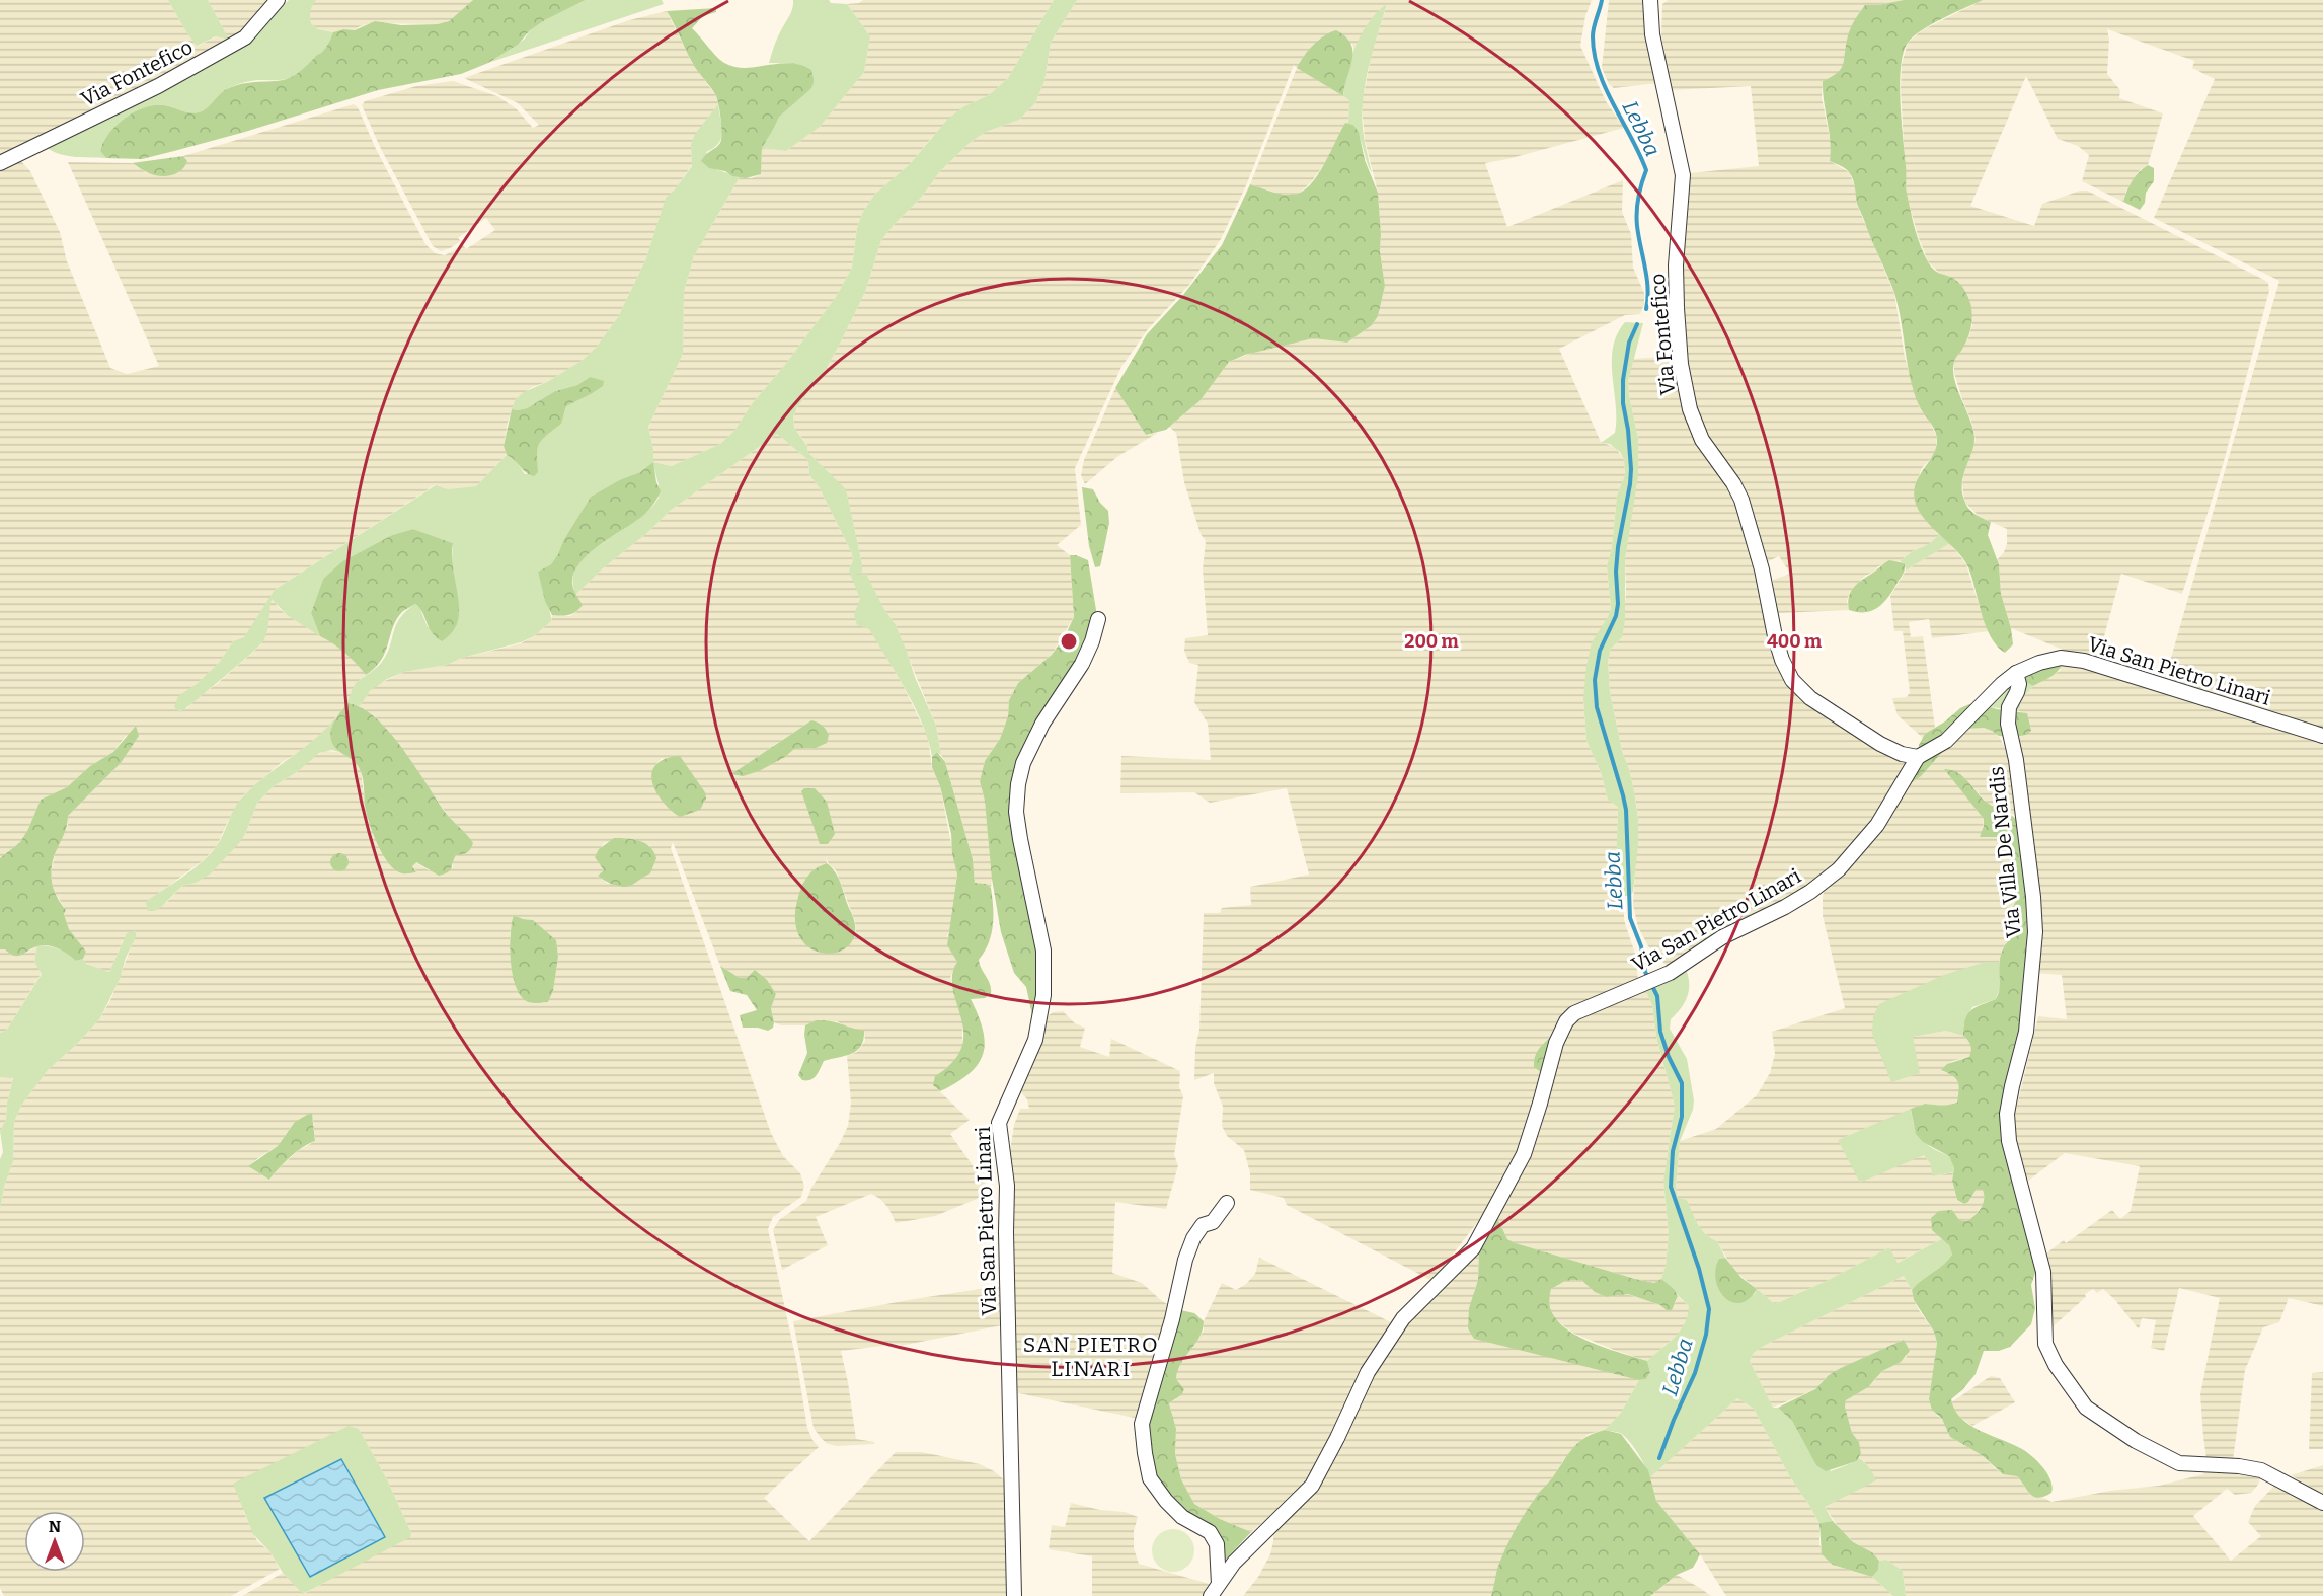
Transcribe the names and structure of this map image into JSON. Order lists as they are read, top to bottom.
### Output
{
  "streets": {
    "street": ["Via Fontefico", "Via San Pietro Linari", "Via Villa De Nardis"]
  },
  "crossings": [
    ["Via Fontefico", "Via San Pietro Linari"],
    ["Via San Pietro Linari", "Via Villa De Nardis"]
  ],
  "districts": ["SAN PIETRO LINARI"],
  "water": ["Lebba"],
  "north": "top",
  "rings": ["200 m", "400 m"]
}
